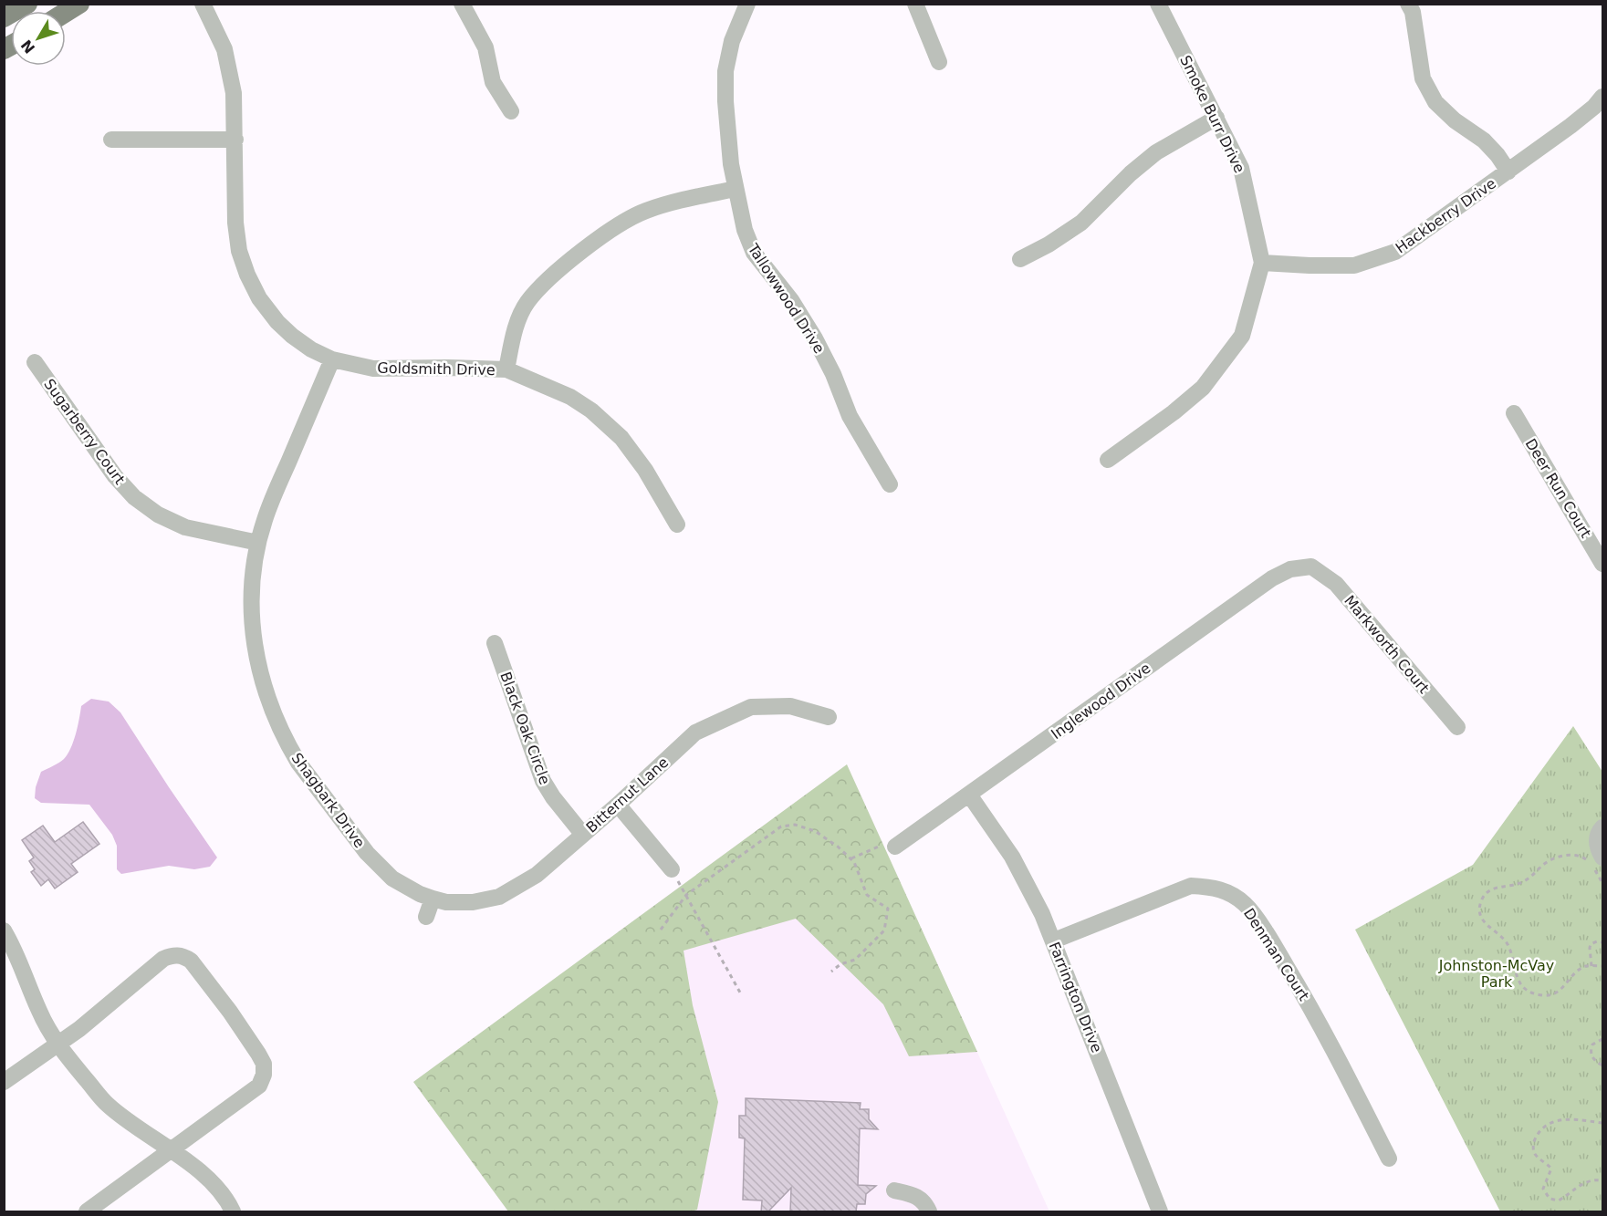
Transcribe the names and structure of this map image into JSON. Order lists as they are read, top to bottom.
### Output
{
  "streets": {
    "street": [
      "Smoke Burr Drive",
      "Hackberry Drive",
      "Tallowwood Drive",
      "Goldsmith Drive",
      "Sugarberry Court",
      "Deer Run Court",
      "Markworth Court",
      "Inglewood Drive",
      "Black Oak Circle",
      "Bitternut Lane",
      "Shagbark Drive",
      "Denman Court",
      "Farrington Drive"
    ]
  },
  "crossings": [
    ["Smoke Burr Drive", "Hackberry Drive"],
    ["Goldsmith Drive", "Shagbark Drive"],
    ["Sugarberry Court", "Shagbark Drive"],
    ["Markworth Court", "Inglewood Drive"],
    ["Inglewood Drive", "Farrington Drive"],
    ["Black Oak Circle", "Bitternut Lane"],
    ["Bitternut Lane", "Shagbark Drive"],
    ["Denman Court", "Farrington Drive"]
  ],
  "parks": ["Johnston-McVay Park"],
  "north": "bottom left"
}
